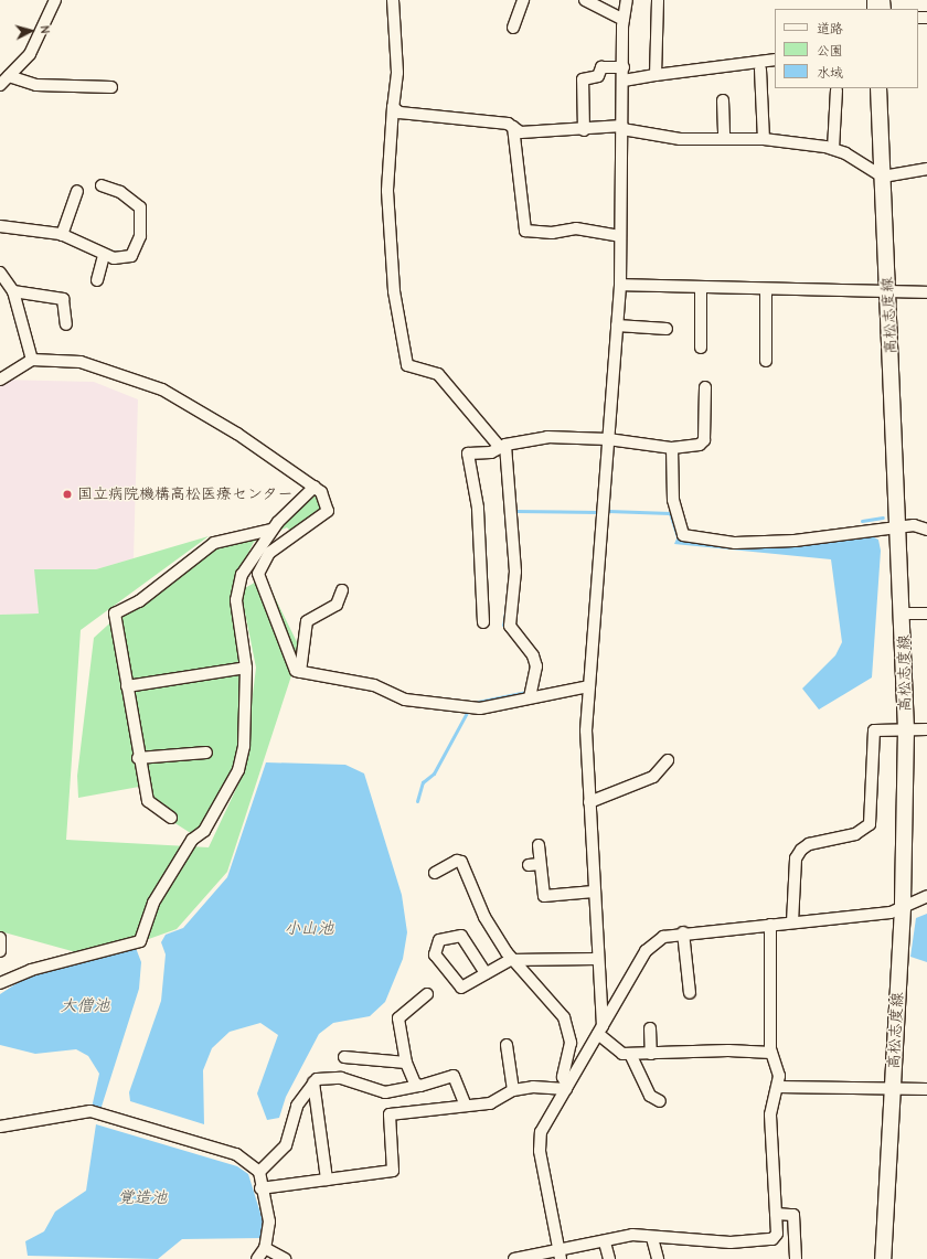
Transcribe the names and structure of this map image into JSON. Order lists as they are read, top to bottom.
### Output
{
  "streets": {
    "main road": ["高松志度線"]
  },
  "water": ["小山池", "大僧池", "覚造池"],
  "places": ["国立病院機構高松医療センター"],
  "legend": ["道路", "公園", "水域"],
  "north": "right"
}
